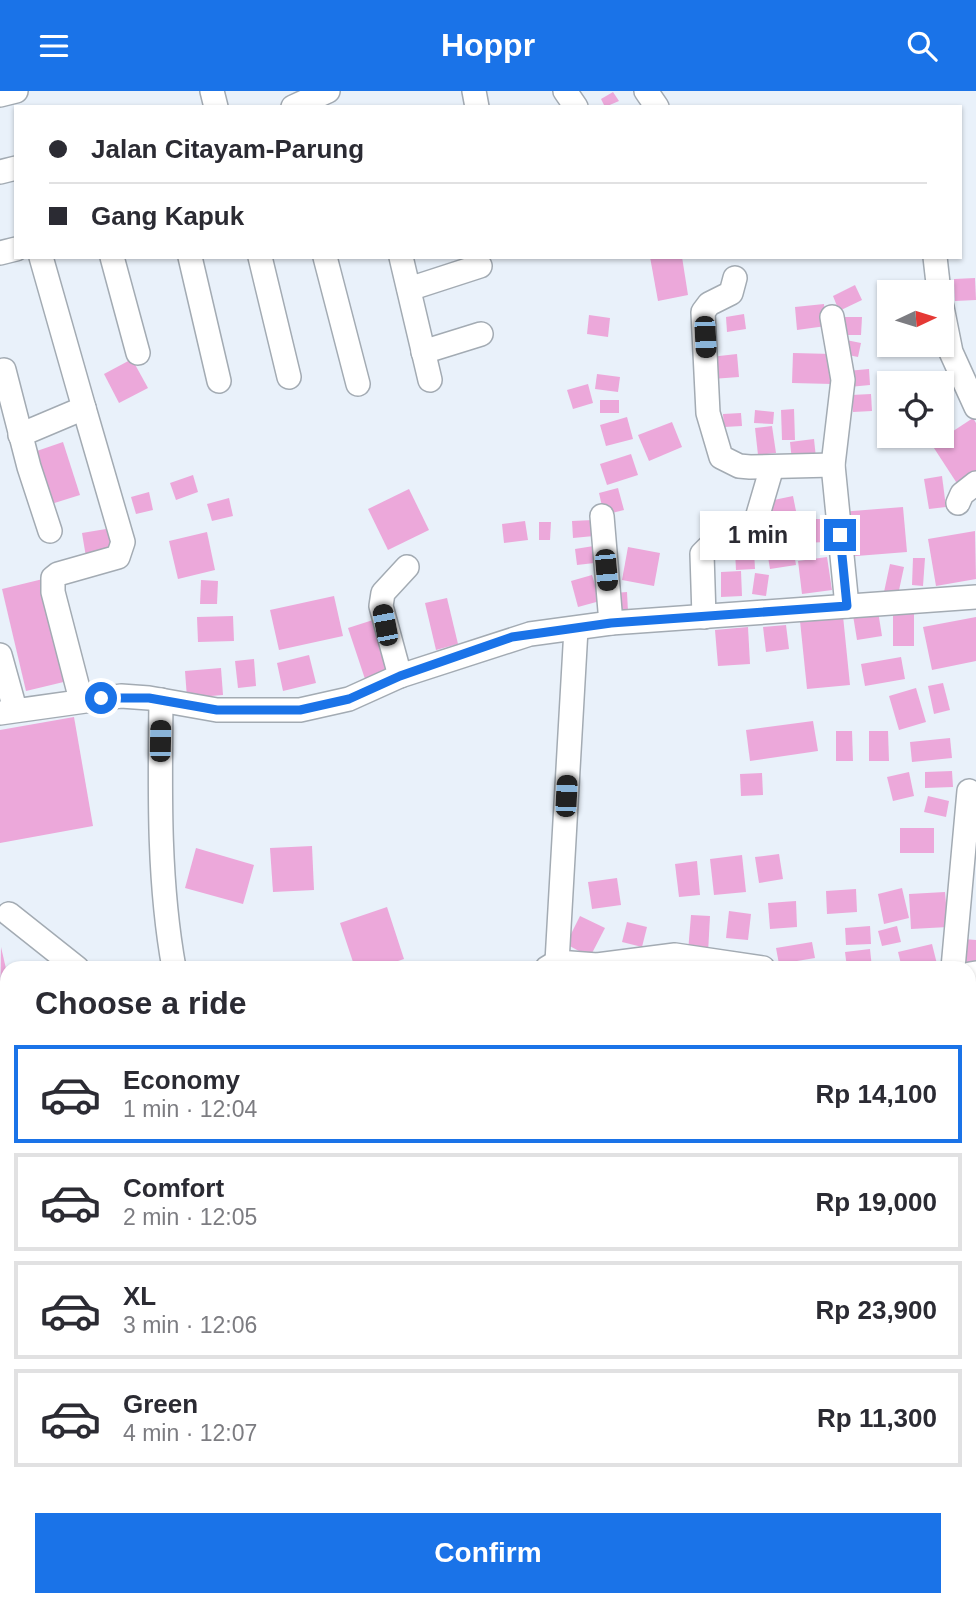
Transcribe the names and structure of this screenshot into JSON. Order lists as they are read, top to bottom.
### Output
{
  "north": "right",
  "page": {
    "header": "Hoppr",
    "banner": ["Jalan Citayam-Parung", "Gang Kapuk"],
    "bubble": "1 min",
    "heading": "Choose a ride",
    "list": [
      {
        "name": "Economy",
        "note": "1 min · 12:04",
        "value": "Rp 14,100"
      },
      {
        "name": "Comfort",
        "note": "2 min · 12:05",
        "value": "Rp 19,000"
      },
      {
        "name": "XL",
        "note": "3 min · 12:06",
        "value": "Rp 23,900"
      },
      {
        "name": "Green",
        "note": "4 min · 12:07",
        "value": "Rp 11,300"
      }
    ],
    "buttons": "Confirm"
  }
}
